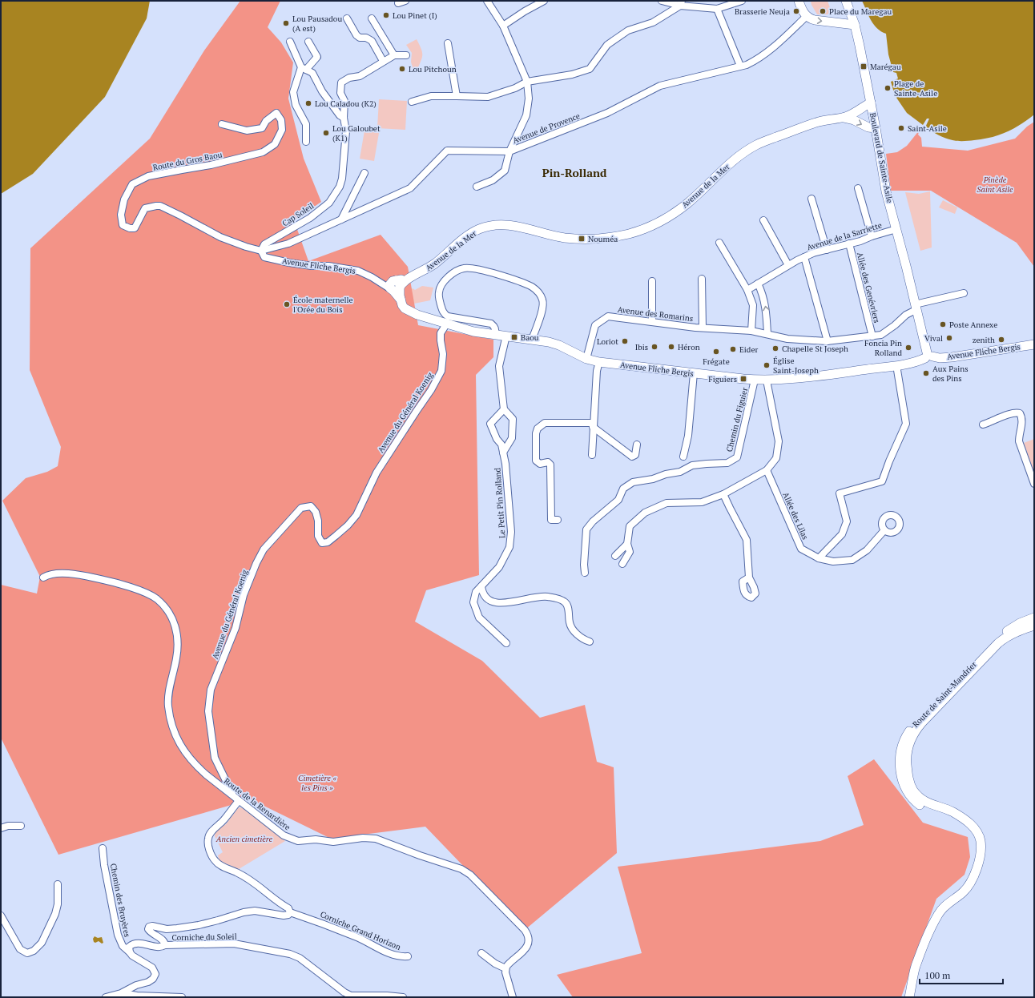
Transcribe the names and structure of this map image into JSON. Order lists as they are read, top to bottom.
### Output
{
  "streets": {
    "street": [
      "Avenue de Provence",
      "Boulevard de Sainte-Asile",
      "Route du Gros Baou",
      "Avenue de la Mer",
      "Cap Soleil",
      "Avenue de la Sarriette",
      "Avenue Fliche Bergis",
      "Allée des Genévriers",
      "Avenue des Romarins",
      "Avenue du Général Koenig",
      "Chemin du Figuier",
      "Le Petit Pin Rolland",
      "Allée des Lilas",
      "Route de Saint-Mandrier",
      "Route de la Renardière",
      "Chemin des Bruyères",
      "Corniche Grand Horizon",
      "Corniche du Soleil"
    ]
  },
  "crossings": [
    ["Avenue de Provence", "Route du Gros Baou"],
    ["Avenue de Provence", "Cap Soleil"],
    ["Avenue de Provence", "Avenue Fliche Bergis"],
    ["Boulevard de Sainte-Asile", "Avenue de la Mer"],
    ["Boulevard de Sainte-Asile", "Avenue de la Sarriette"],
    ["Boulevard de Sainte-Asile", "Avenue Fliche Bergis"],
    ["Boulevard de Sainte-Asile", "Avenue des Romarins"],
    ["Route du Gros Baou", "Cap Soleil"],
    ["Route du Gros Baou", "Avenue Fliche Bergis"],
    ["Avenue de la Mer", "Avenue Fliche Bergis"],
    ["Cap Soleil", "Avenue Fliche Bergis"],
    ["Avenue de la Sarriette", "Allée des Genévriers"],
    ["Avenue Fliche Bergis", "Avenue des Romarins"],
    ["Avenue Fliche Bergis", "Avenue du Général Koenig"],
    ["Avenue Fliche Bergis", "Chemin du Figuier"],
    ["Allée des Genévriers", "Avenue des Romarins"],
    ["Avenue du Général Koenig", "Route de la Renardière"],
    ["Chemin des Bruyères", "Corniche du Soleil"]
  ],
  "districts": ["Pin-Rolland"],
  "parks": ["Pinède Saint Asile", "Cimetière « les Pins »", "Ancien cimetière"],
  "places": {
    "other": [
      "Brasserie Neuja",
      "Place du Maregau",
      "Lou Pinet (I)",
      "Lou Pausadou (A est)",
      "Lou Pitchoun",
      "Plage de Sainte-Asile",
      "Lou Caladou (K2)",
      "Saint-Asile",
      "Lou Galoubet (K1)",
      "École maternelle l'Orée du Bois",
      "Poste Annexe",
      "Vival",
      "zenith",
      "Loriot",
      "Ibis",
      "Héron",
      "Foncia Pin Rolland",
      "Chapelle St Joseph",
      "Eider",
      "Frégate",
      "Église Saint-Joseph",
      "Aux Pains des Pins"
    ],
    "transit": [
      "Marégau",
      "Nouméa",
      "Baou",
      "Figuiers"
    ]
  },
  "scale_bar": "100 m"
}
